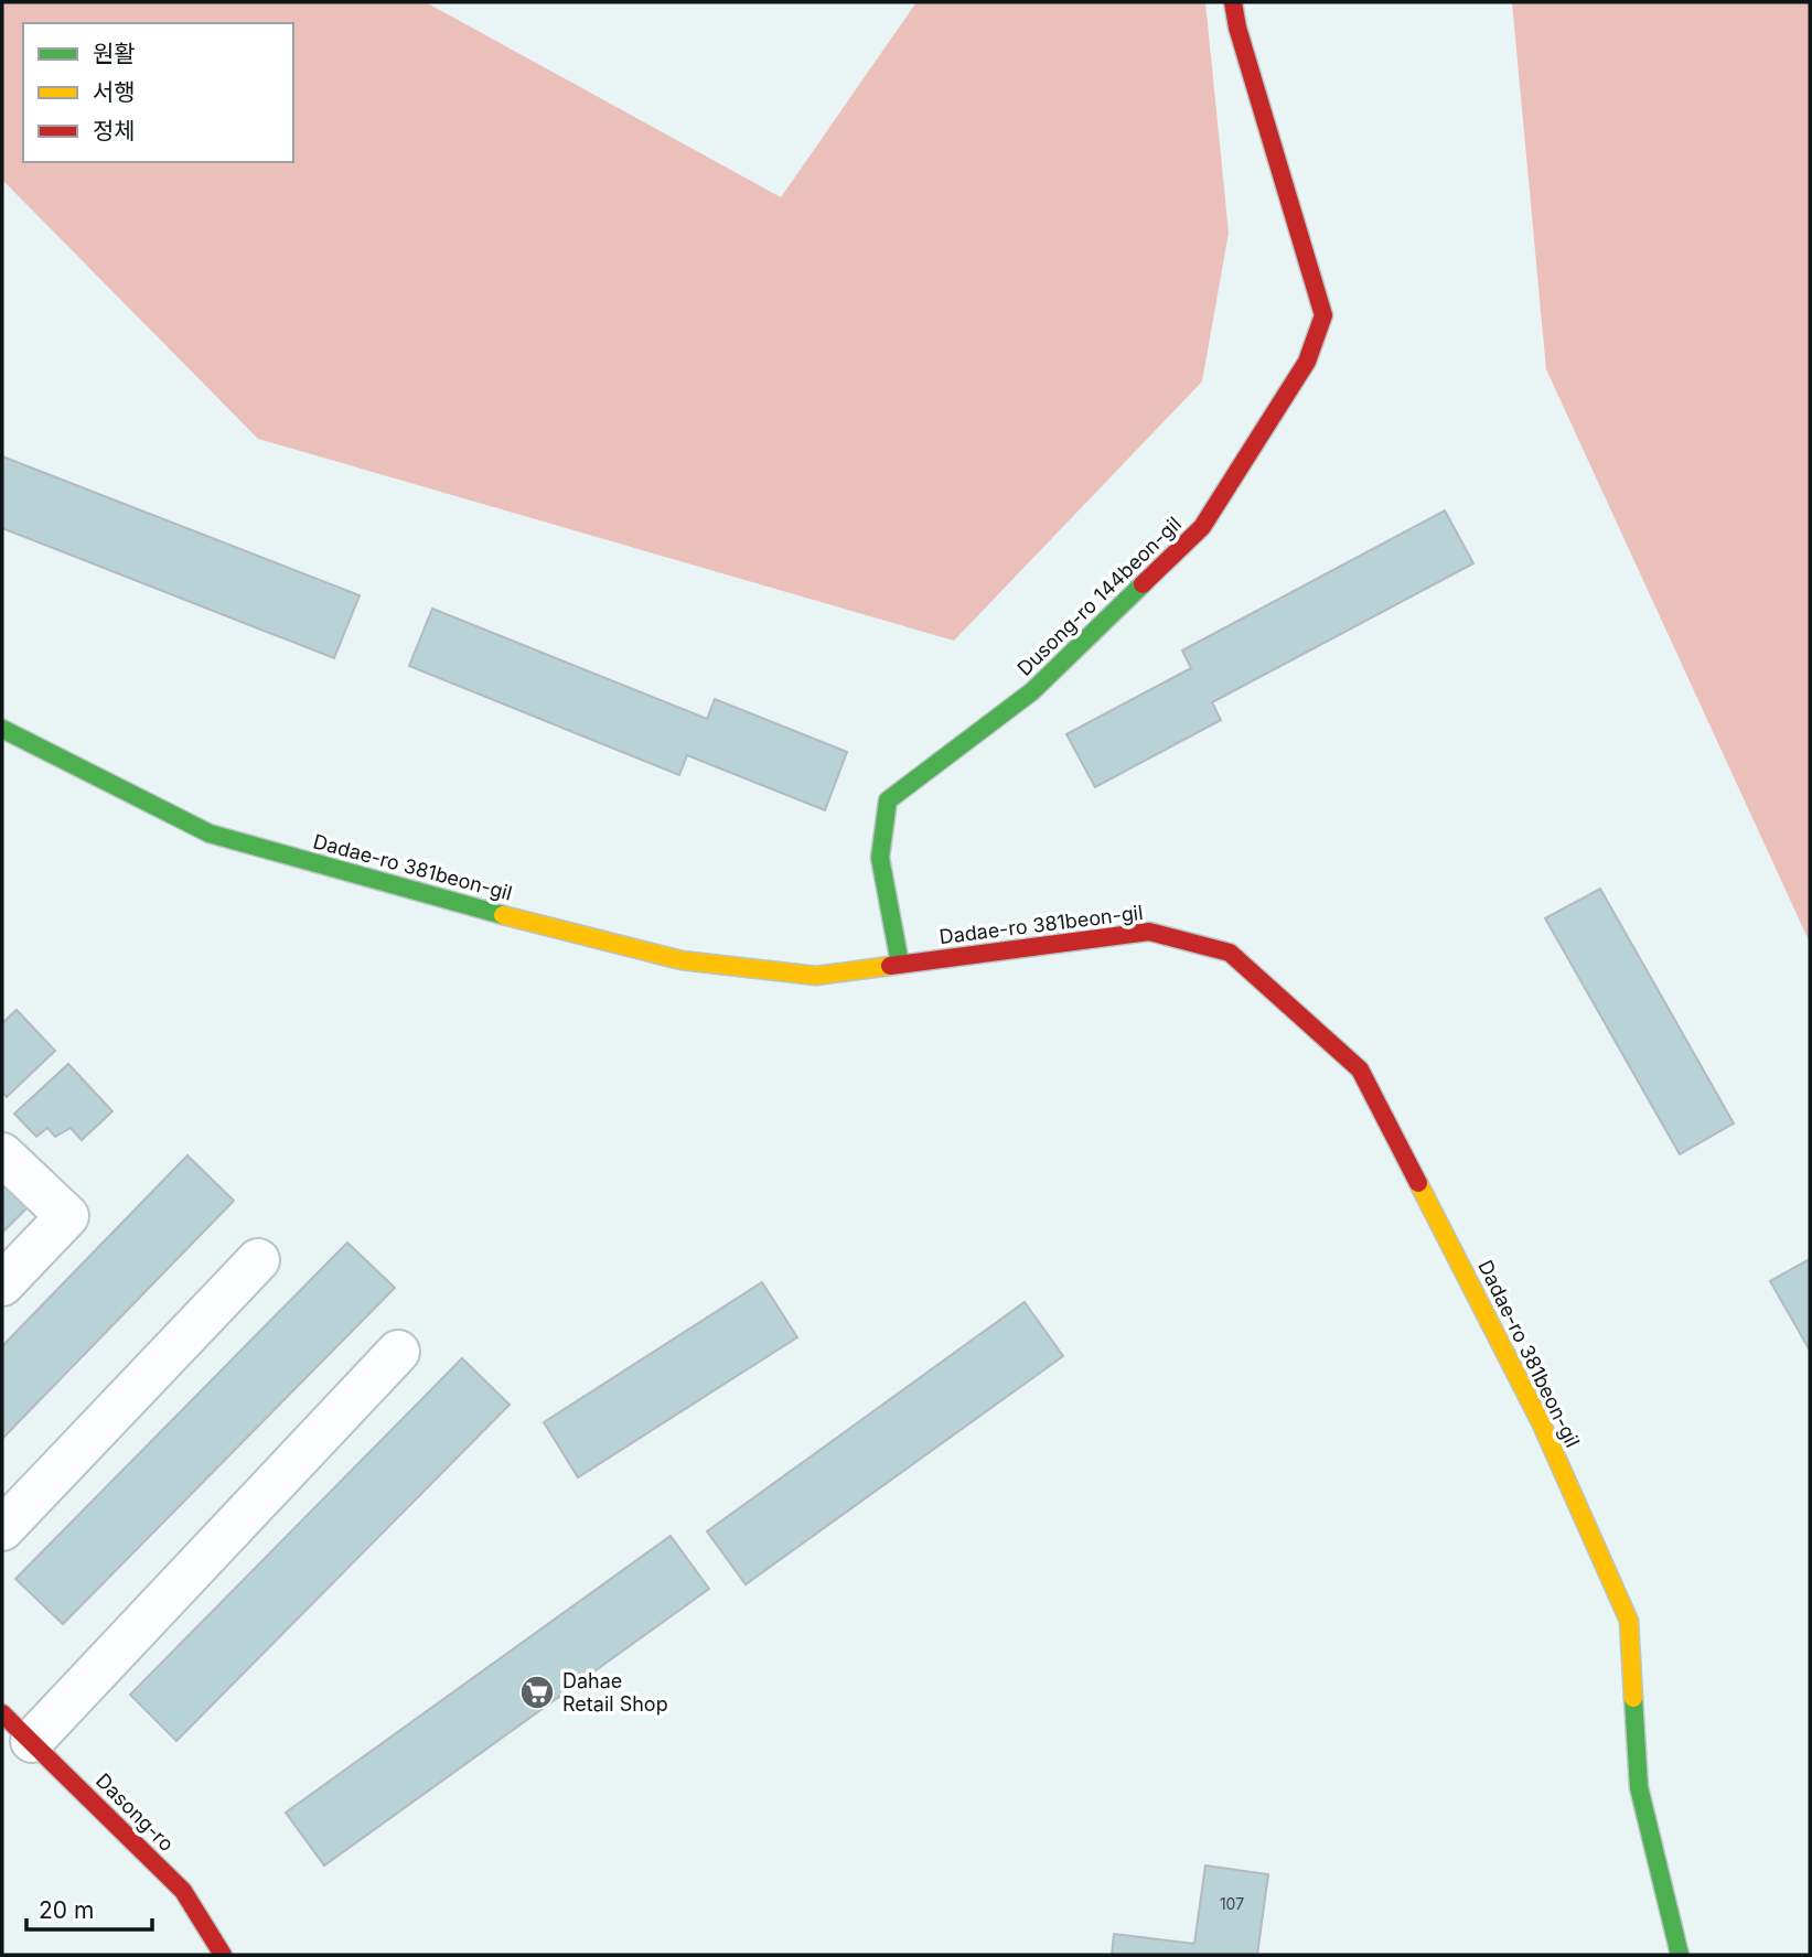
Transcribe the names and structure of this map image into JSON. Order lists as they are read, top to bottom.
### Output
{
  "streets": {
    "street": ["Dusong-ro 144beon-gil", "Dadae-ro 381beon-gil", "Dasong-ro"]
  },
  "crossings": [
    ["Dusong-ro 144beon-gil", "Dadae-ro 381beon-gil"]
  ],
  "places": {
    "supermarket": ["Dahae Retail Shop"]
  },
  "house_numbers": ["107"],
  "legend": ["원활", "서행", "정체"],
  "scale_bar": "20 m"
}
